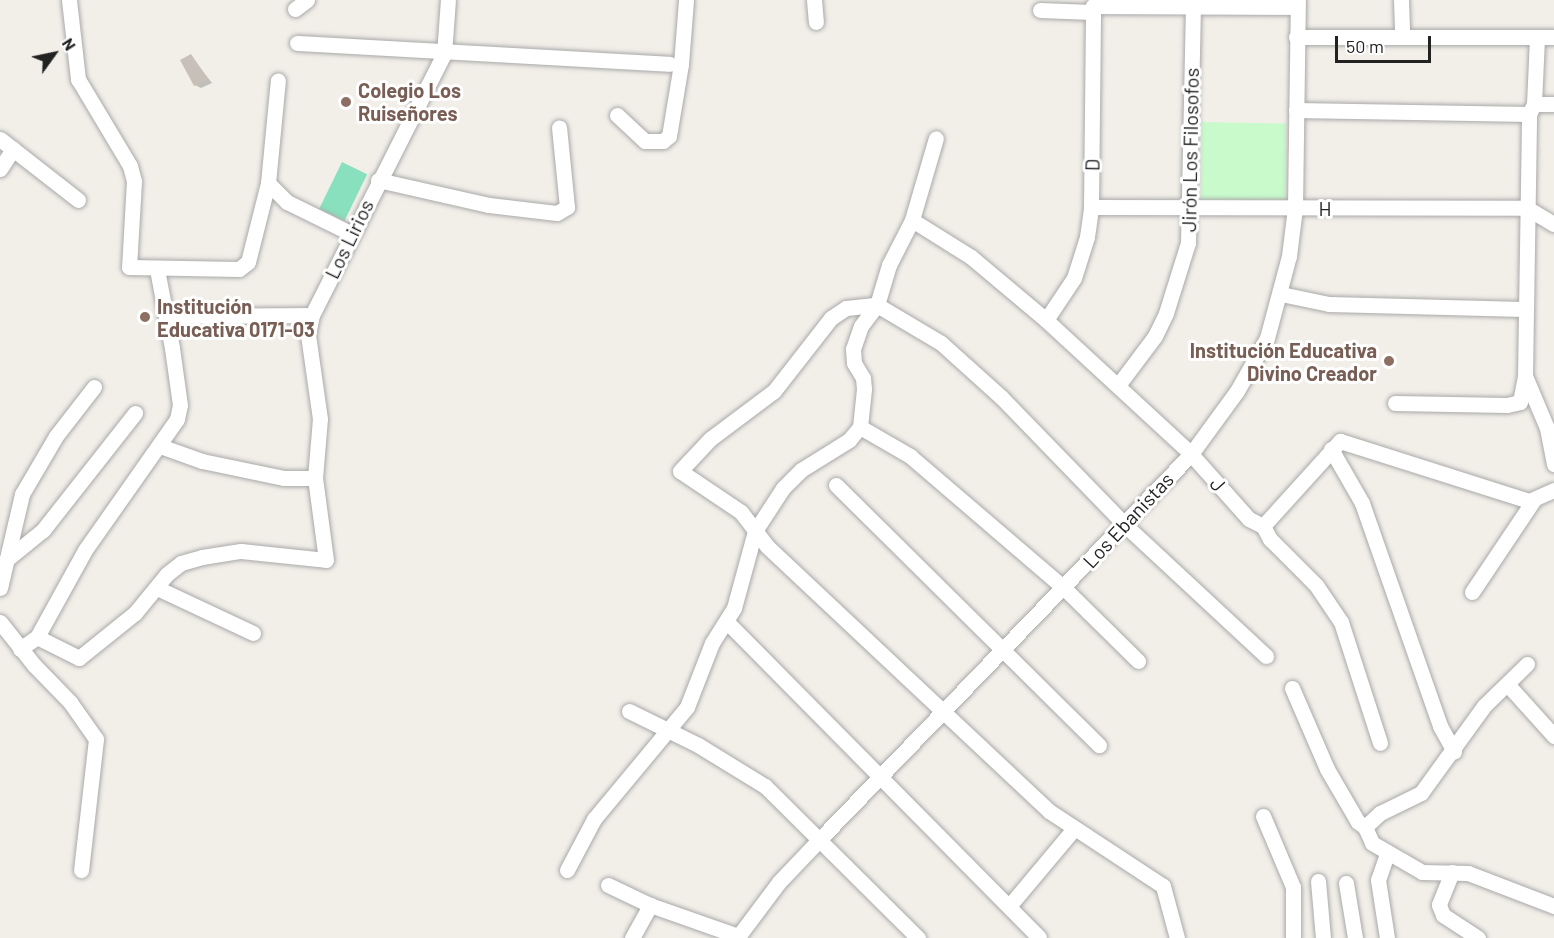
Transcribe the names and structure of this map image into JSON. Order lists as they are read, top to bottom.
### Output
{
  "streets": {
    "street": [
      "Jirón Los Filosofos",
      "D",
      "H",
      "Los Lirios",
      "J",
      "Los Ebanistas"
    ]
  },
  "crossings": [
    ["Jirón Los Filosofos", "H"],
    ["Jirón Los Filosofos", "J"],
    ["D", "H"],
    ["D", "J"],
    ["H", "Los Ebanistas"],
    ["J", "Los Ebanistas"]
  ],
  "places": ["Colegio Los Ruiseñores", "Institución Educativa 0171-03", "Institución Educativa Divino Creador"],
  "scale_bar": "50 m",
  "north": "top right"
}
